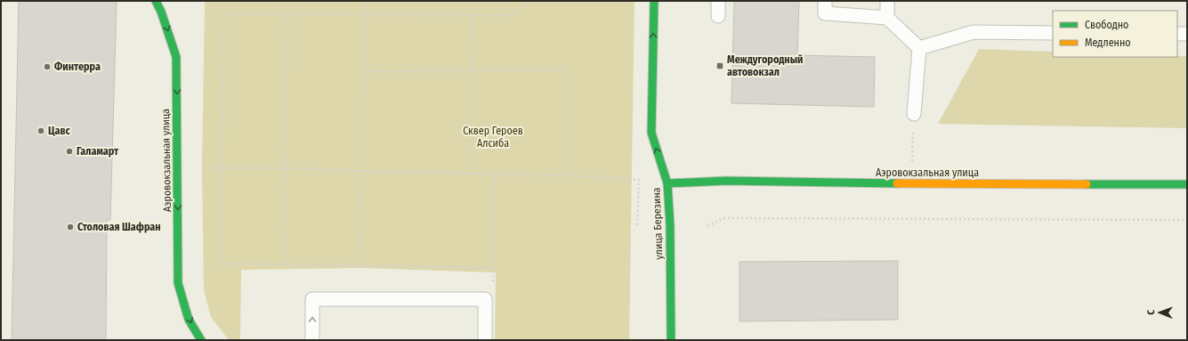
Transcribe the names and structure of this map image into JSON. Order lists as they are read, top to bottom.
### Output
{
  "streets": {
    "street": ["Аэровокзальная улица", "улица Березина"]
  },
  "crossings": [
    ["Аэровокзальная улица", "улица Березина"]
  ],
  "one_way": ["Аэровокзальная улица", "улица Березина"],
  "parks": ["Сквер Героев Алсиба"],
  "places": {
    "transit": ["Междугородный автовокзал"],
    "other": [
      "Финтерра",
      "Цавс",
      "Галамарт",
      "Столовая Шафран"
    ]
  },
  "legend": ["Свободно", "Медленно"],
  "north": "left"
}
